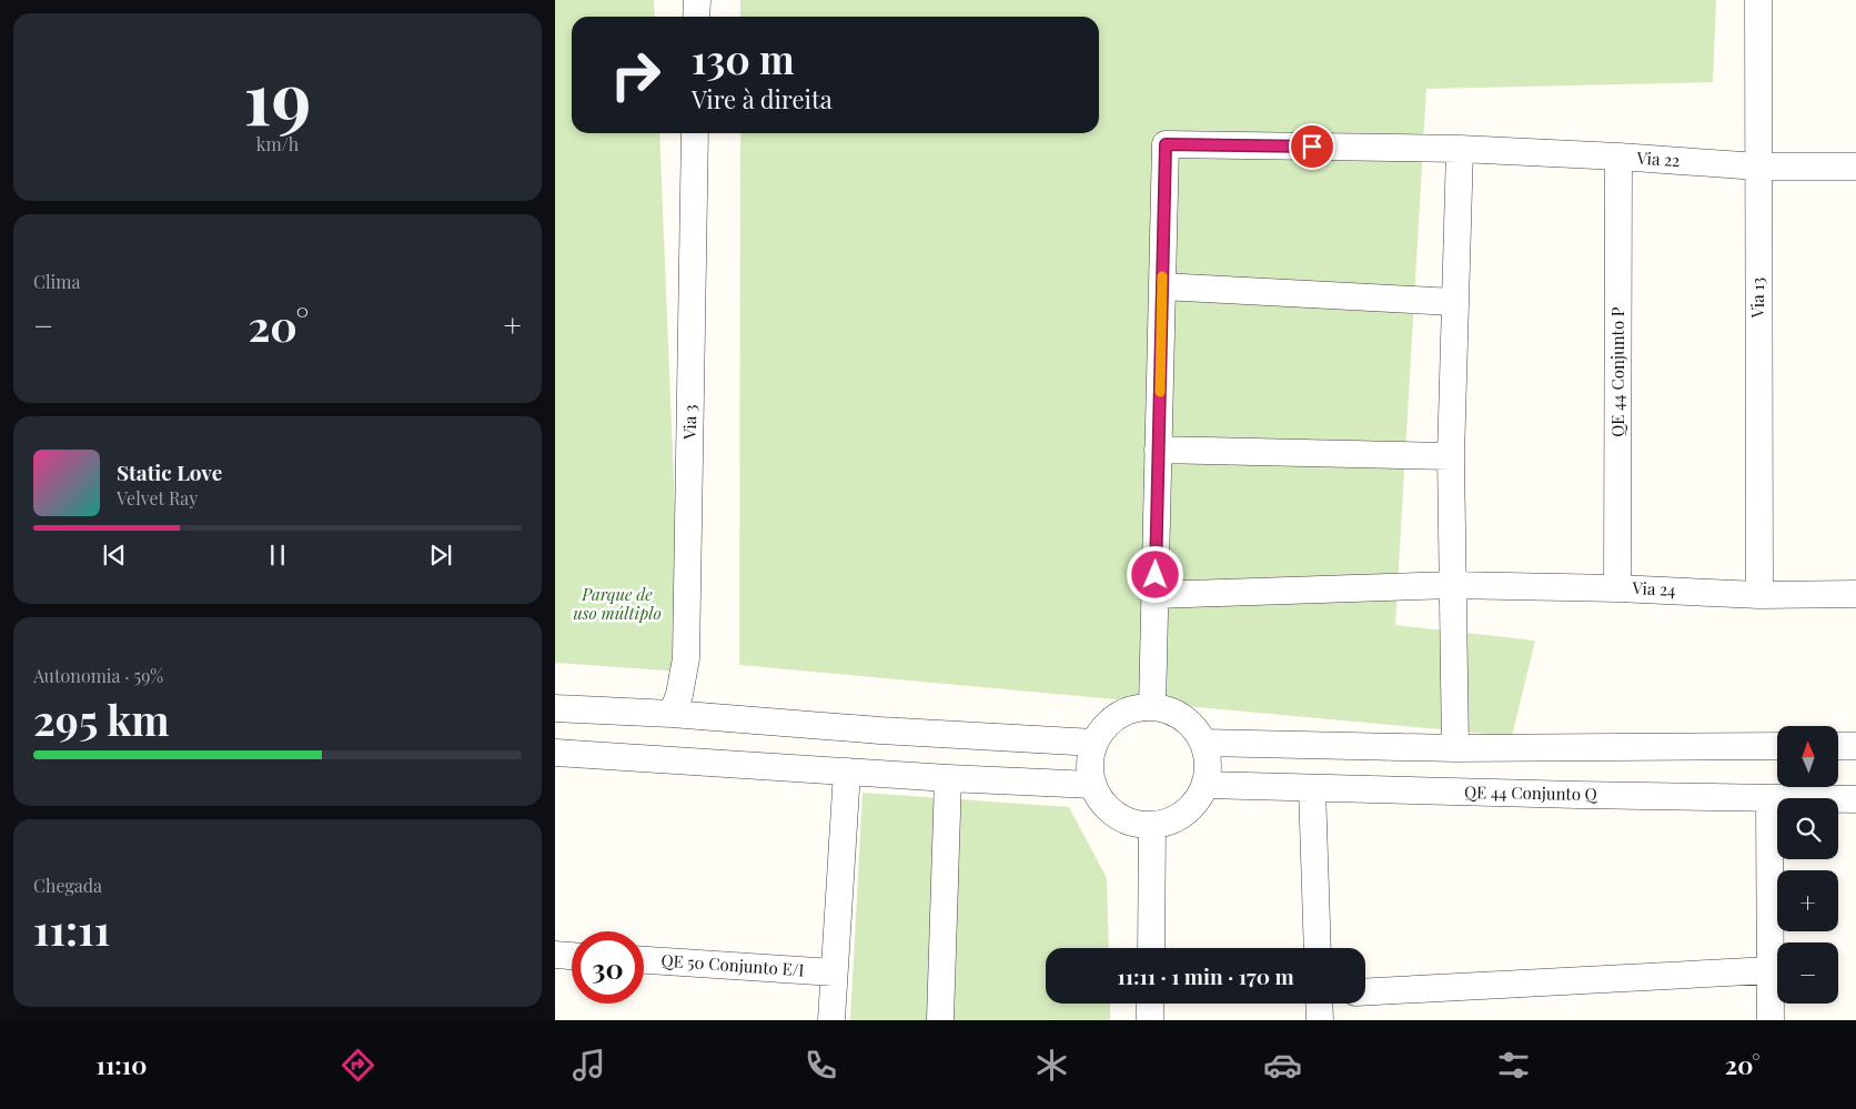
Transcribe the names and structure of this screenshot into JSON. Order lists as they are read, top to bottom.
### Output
{
  "streets": {
    "street": [
      "Via 22",
      "Via 13",
      "QE 44 Conjunto P",
      "Via 3",
      "Via 24",
      "QE 44 Conjunto Q",
      "QE 50 Conjunto E/I"
    ]
  },
  "crossings": [
    ["Via 22", "Via 13"],
    ["Via 22", "QE 44 Conjunto P"],
    ["Via 13", "Via 24"],
    ["QE 44 Conjunto P", "Via 24"]
  ],
  "parks": ["Parque de uso múltiplo"],
  "north": "top",
  "page": {
    "tile": [
      ["19", "km/h"],
      "Clima",
      ["Autonomia · 59%", "295 km"],
      ["Chegada", "11:11"]
    ],
    "turn": ["130 m", "Vire à direita"],
    "heat": ["−", "20°", "+"],
    "song": ["Static Love", "Velvet Ray"],
    "map_buttons": ["+", "−"],
    "limit": "30",
    "trip": "11:11 · 1 min · 170 m",
    "tabs": ["11:10", "20°"]
  }
}
